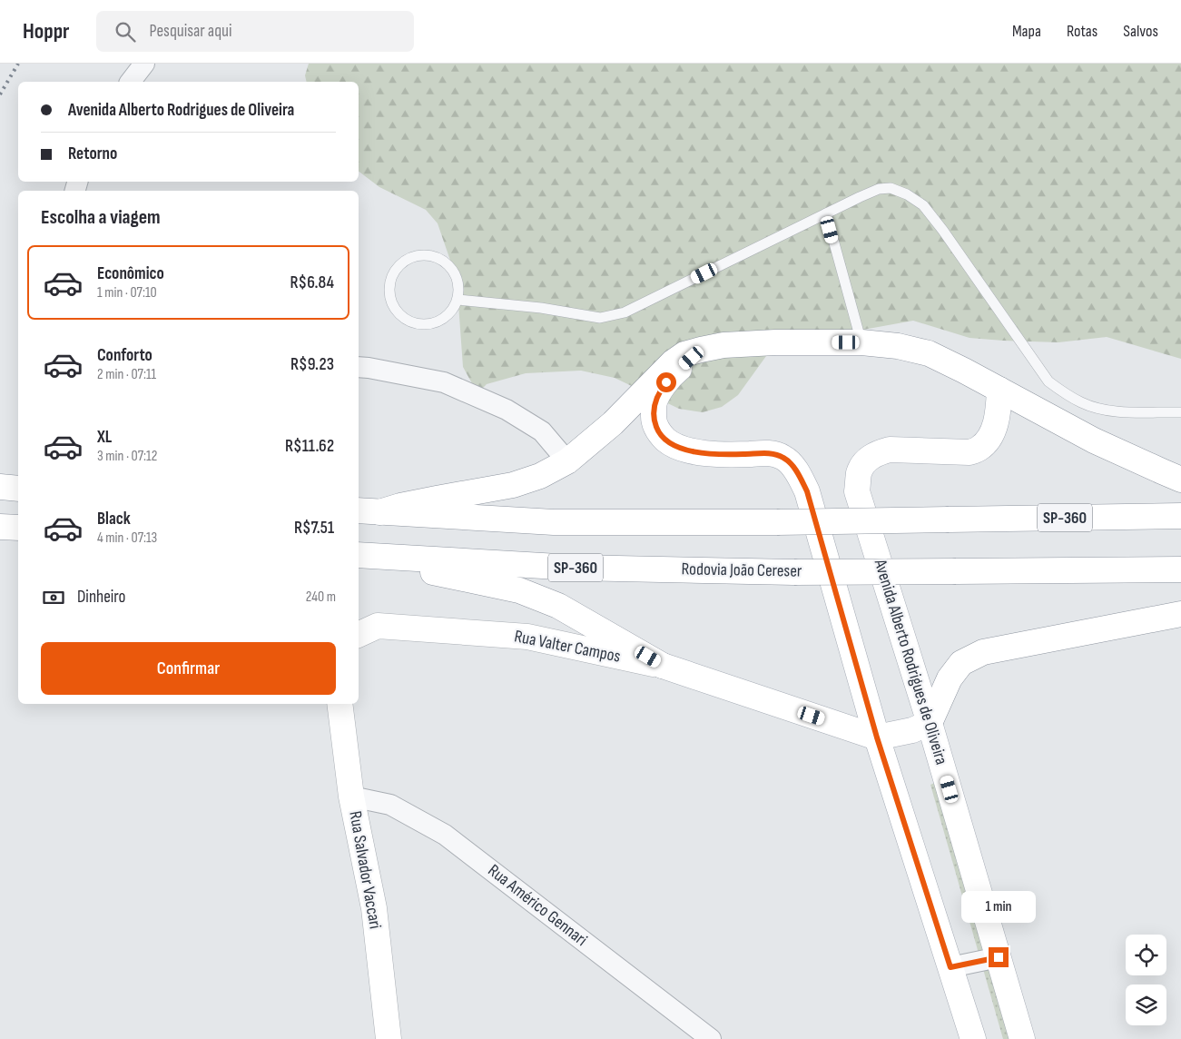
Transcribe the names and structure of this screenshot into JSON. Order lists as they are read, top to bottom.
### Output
{
  "streets": {
    "main road": [
      "SP-360",
      "Rodovia João Cereser",
      "Rua Valter Campos",
      "Avenida Alberto Rodrigues de Oliveira",
      "Rua Salvador Vaccari"
    ],
    "street": ["Rua Américo Gennari"]
  },
  "crossings": [
    ["Rua Salvador Vaccari", "Rua Américo Gennari"]
  ],
  "page": {
    "header": "Hoppr",
    "search": "Pesquisar aqui",
    "nav": ["Mapa", "Rotas", "Salvos"],
    "banner": ["Avenida Alberto Rodrigues de Oliveira", "Retorno"],
    "heading": "Escolha a viagem",
    "list": [
      {
        "name": "Econômico",
        "note": "1 min · 07:10",
        "value": "R$6.84"
      },
      {
        "name": "Conforto",
        "note": "2 min · 07:11",
        "value": "R$9.23"
      },
      {
        "name": "XL",
        "note": "3 min · 07:12",
        "value": "R$11.62"
      },
      {
        "name": "Black",
        "note": "4 min · 07:13",
        "value": "R$7.51"
      }
    ],
    "pay": ["Dinheiro", "240 m"],
    "buttons": "Confirmar",
    "bubble": "1 min"
  }
}
